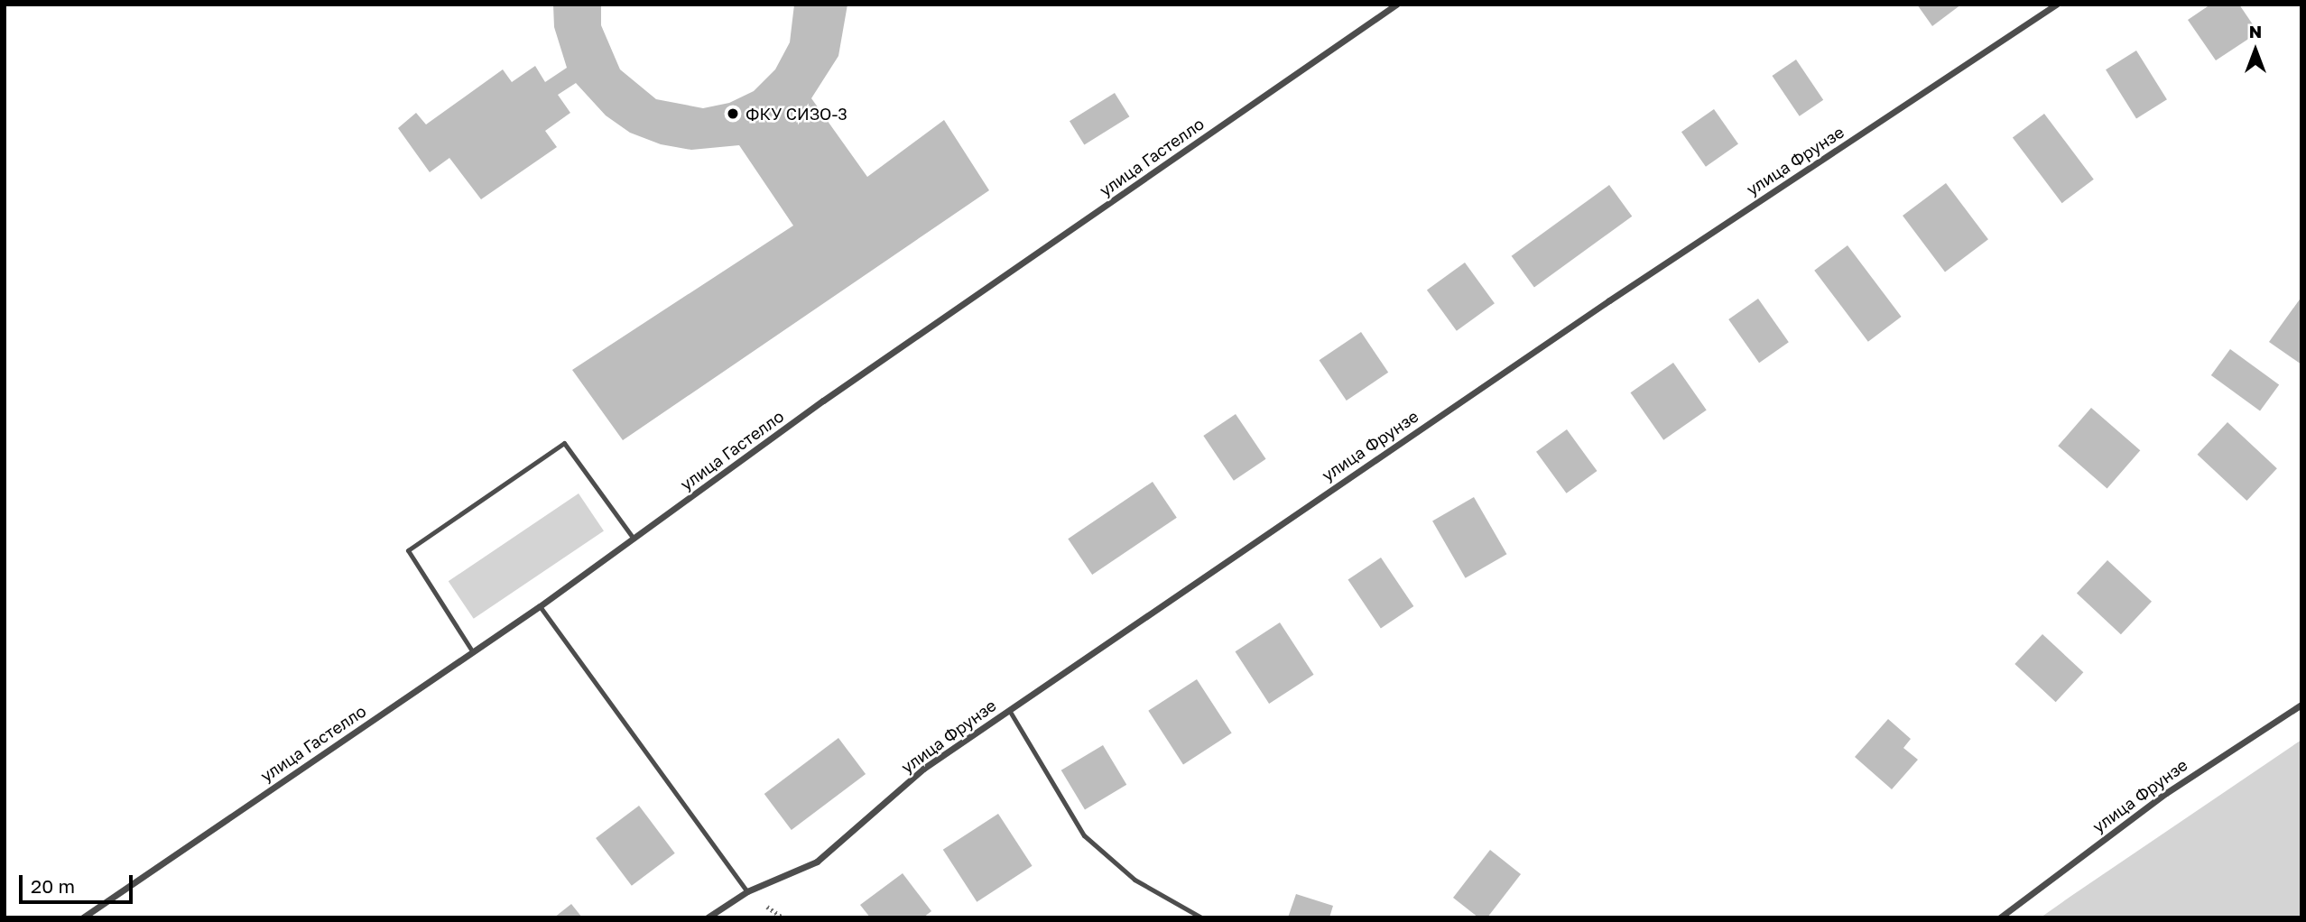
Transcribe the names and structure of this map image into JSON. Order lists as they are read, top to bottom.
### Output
{
  "streets": {
    "street": ["улица Гастелло", "улица Фрунзе"]
  },
  "places": ["ФКУ СИЗО-3"],
  "scale_bar": "20 m",
  "north": "top"
}
